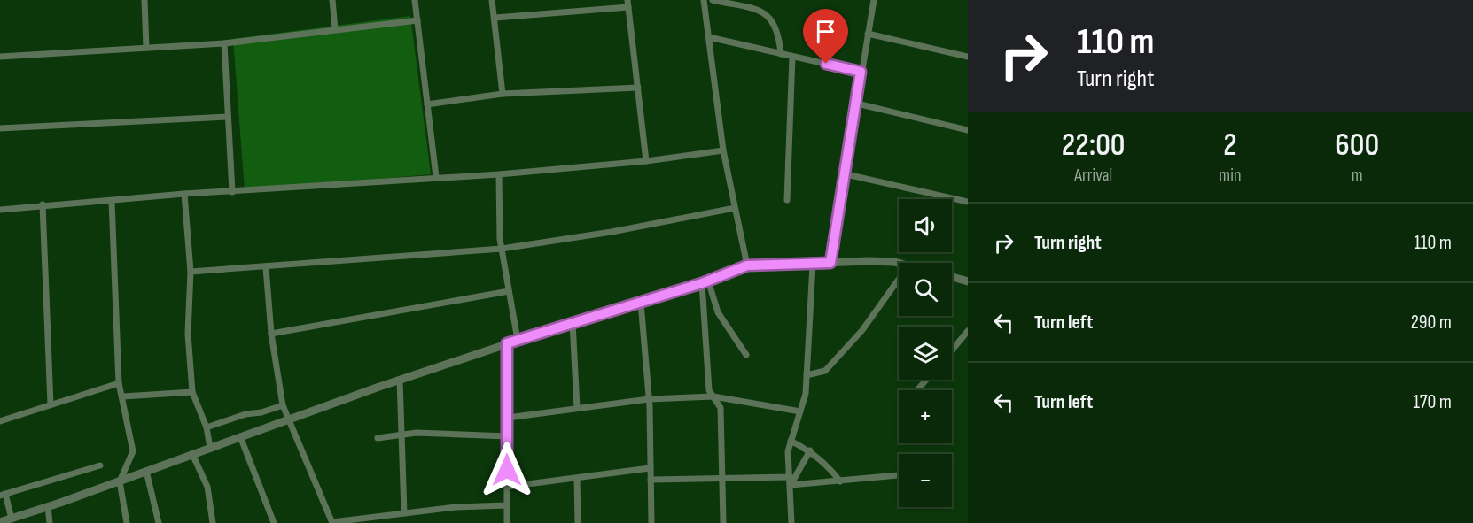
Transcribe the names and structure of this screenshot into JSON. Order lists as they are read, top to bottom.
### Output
{
  "page": {
    "turn": ["110 m", "Turn right"],
    "eta": [
      "22:00",
      "Arrival",
      "2",
      "min",
      "600",
      "m"
    ],
    "map_buttons": ["+", "−"],
    "list": [
      {
        "name": "Turn right",
        "value": "110 m"
      },
      {
        "name": "Turn left",
        "value": "290 m"
      },
      {
        "name": "Turn left",
        "value": "170 m"
      }
    ]
  }
}
